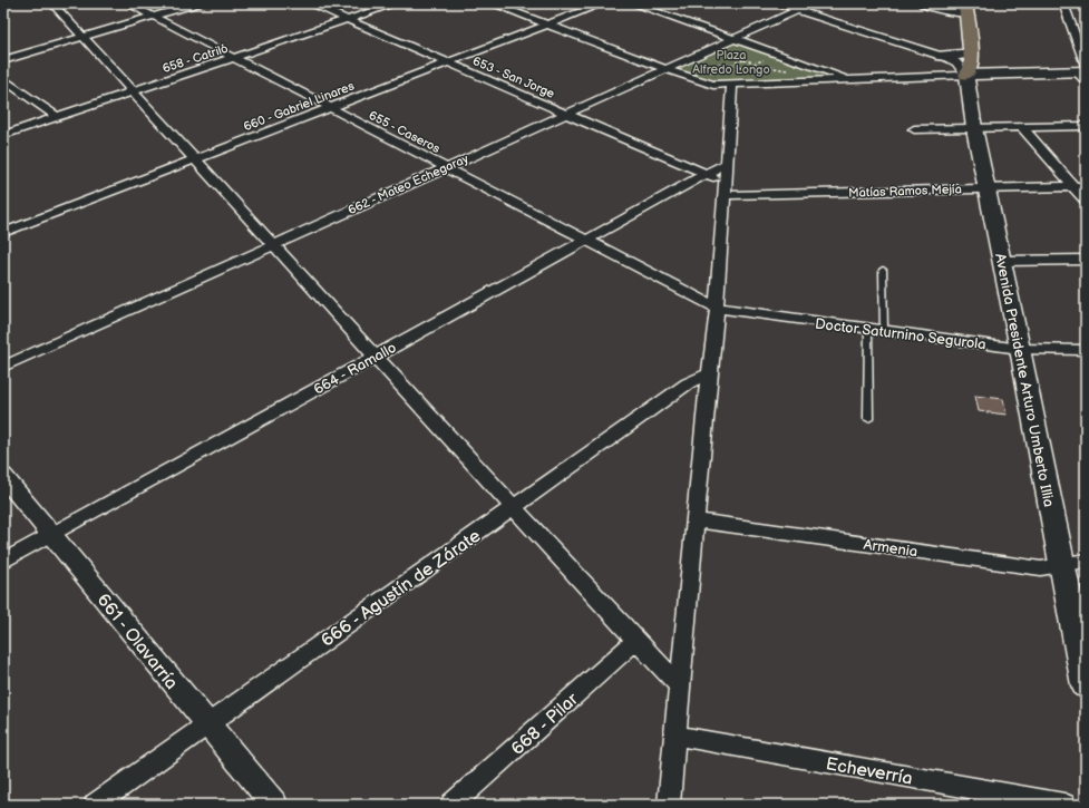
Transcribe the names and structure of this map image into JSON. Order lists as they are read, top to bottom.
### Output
{
  "streets": {
    "main road": ["Avenida Presidente Arturo Umberto Illia"],
    "street": [
      "658 - Catriló",
      "653 - San Jorge",
      "660 - Gabriel Linares",
      "655 - Caseros",
      "662 - Mateo Echegaray",
      "Matías Ramos Mejía",
      "Doctor Saturnino Segurola",
      "664 - Ramallo",
      "Armenia",
      "666 - Agustín de Zárate",
      "661 - Olavarría",
      "668 - Pilar",
      "Echeverría"
    ]
  },
  "crossings": [
    ["658 - Catriló", "653 - San Jorge"],
    ["658 - Catriló", "655 - Caseros"],
    ["653 - San Jorge", "660 - Gabriel Linares"],
    ["653 - San Jorge", "662 - Mateo Echegaray"],
    ["653 - San Jorge", "664 - Ramallo"],
    ["660 - Gabriel Linares", "655 - Caseros"],
    ["655 - Caseros", "662 - Mateo Echegaray"],
    ["655 - Caseros", "Doctor Saturnino Segurola"],
    ["655 - Caseros", "664 - Ramallo"],
    ["Matías Ramos Mejía", "Avenida Presidente Arturo Umberto Illia"],
    ["Doctor Saturnino Segurola", "Avenida Presidente Arturo Umberto Illia"],
    ["664 - Ramallo", "661 - Olavarría"],
    ["Avenida Presidente Arturo Umberto Illia", "Armenia"],
    ["666 - Agustín de Zárate", "661 - Olavarría"]
  ],
  "parks": ["Plaza Alfredo Longo"]
}
